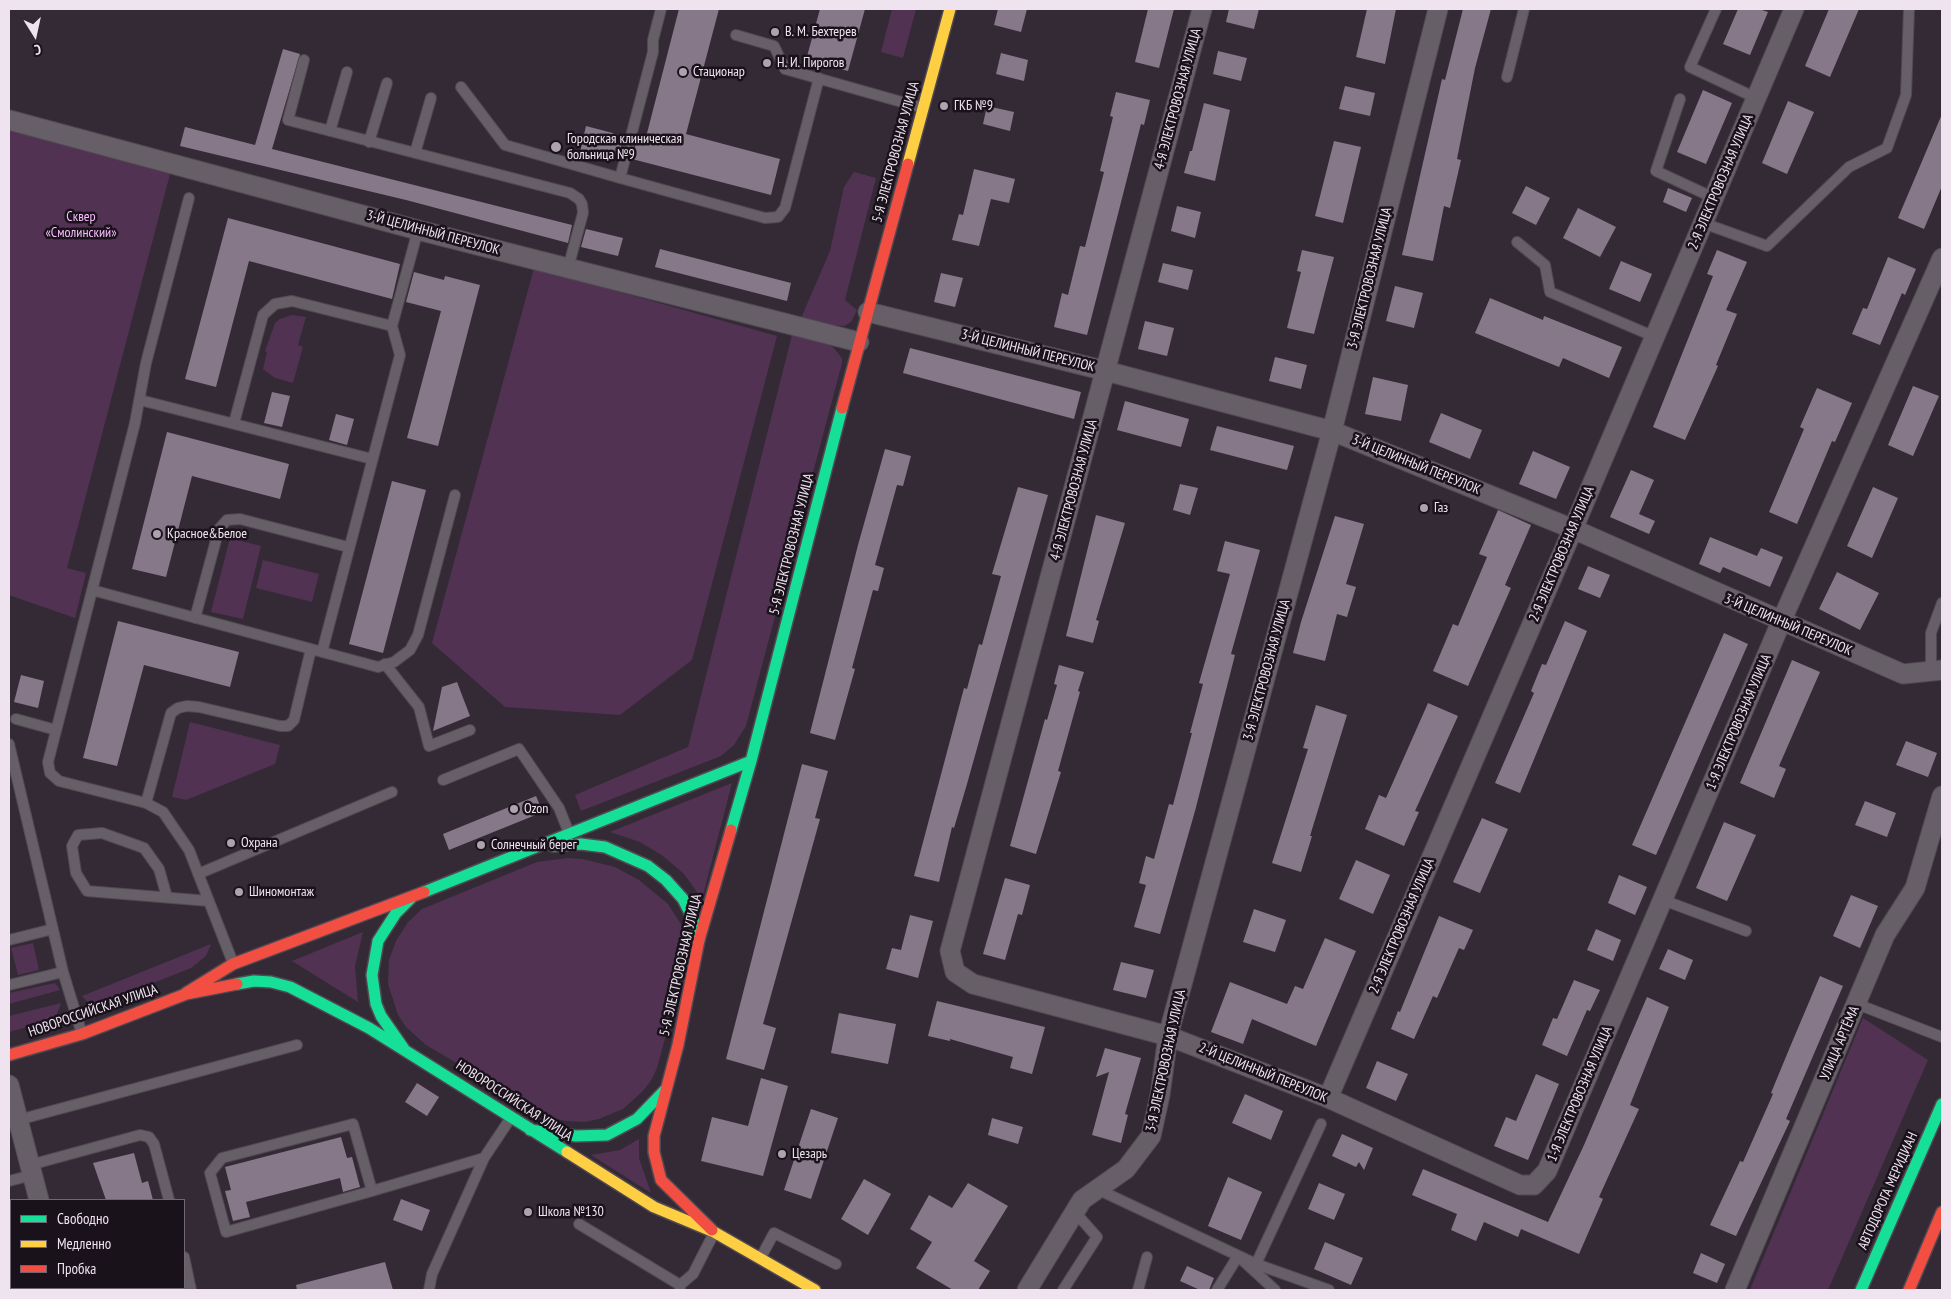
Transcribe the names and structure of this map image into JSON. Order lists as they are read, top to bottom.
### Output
{
  "streets": {
    "street": [
      "4-Я ЭЛЕКТРОВОЗНАЯ УЛИЦА",
      "5-Я ЭЛЕКТРОВОЗНАЯ УЛИЦА",
      "2-Я ЭЛЕКТРОВОЗНАЯ УЛИЦА",
      "3-Й ЦЕЛИННЫЙ ПЕРЕУЛОК",
      "3-Я ЭЛЕКТРОВОЗНАЯ УЛИЦА",
      "1-Я ЭЛЕКТРОВОЗНАЯ УЛИЦА",
      "НОВОРОССИЙСКАЯ УЛИЦА",
      "УЛИЦА АРТЁМА",
      "2-Й ЦЕЛИННЫЙ ПЕРЕУЛОК",
      "АВТОДОРОГА МЕРИДИАН"
    ]
  },
  "crossings": [
    ["4-Я ЭЛЕКТРОВОЗНАЯ УЛИЦА", "3-Й ЦЕЛИННЫЙ ПЕРЕУЛОК"],
    ["4-Я ЭЛЕКТРОВОЗНАЯ УЛИЦА", "2-Й ЦЕЛИННЫЙ ПЕРЕУЛОК"],
    ["5-Я ЭЛЕКТРОВОЗНАЯ УЛИЦА", "3-Й ЦЕЛИННЫЙ ПЕРЕУЛОК"],
    ["5-Я ЭЛЕКТРОВОЗНАЯ УЛИЦА", "НОВОРОССИЙСКАЯ УЛИЦА"],
    ["2-Я ЭЛЕКТРОВОЗНАЯ УЛИЦА", "3-Й ЦЕЛИННЫЙ ПЕРЕУЛОК"],
    ["2-Я ЭЛЕКТРОВОЗНАЯ УЛИЦА", "2-Й ЦЕЛИННЫЙ ПЕРЕУЛОК"],
    ["3-Й ЦЕЛИННЫЙ ПЕРЕУЛОК", "3-Я ЭЛЕКТРОВОЗНАЯ УЛИЦА"],
    ["3-Й ЦЕЛИННЫЙ ПЕРЕУЛОК", "1-Я ЭЛЕКТРОВОЗНАЯ УЛИЦА"],
    ["3-Я ЭЛЕКТРОВОЗНАЯ УЛИЦА", "2-Й ЦЕЛИННЫЙ ПЕРЕУЛОК"],
    ["1-Я ЭЛЕКТРОВОЗНАЯ УЛИЦА", "2-Й ЦЕЛИННЫЙ ПЕРЕУЛОК"]
  ],
  "parks": ["Сквер «Смолинский»"],
  "places": [
    "В. М. Бехтерев",
    "Н. И. Пирогов",
    "Стационар",
    "ГКБ №9",
    "Городская клиническая больница №9",
    "Газ",
    "Красное&Белое",
    "Ozon",
    "Охрана",
    "Солнечный берег",
    "Шиномонтаж",
    "Цезарь",
    "Школа №130"
  ],
  "legend": ["Свободно", "Медленно", "Пробка"],
  "north": "bottom"
}
